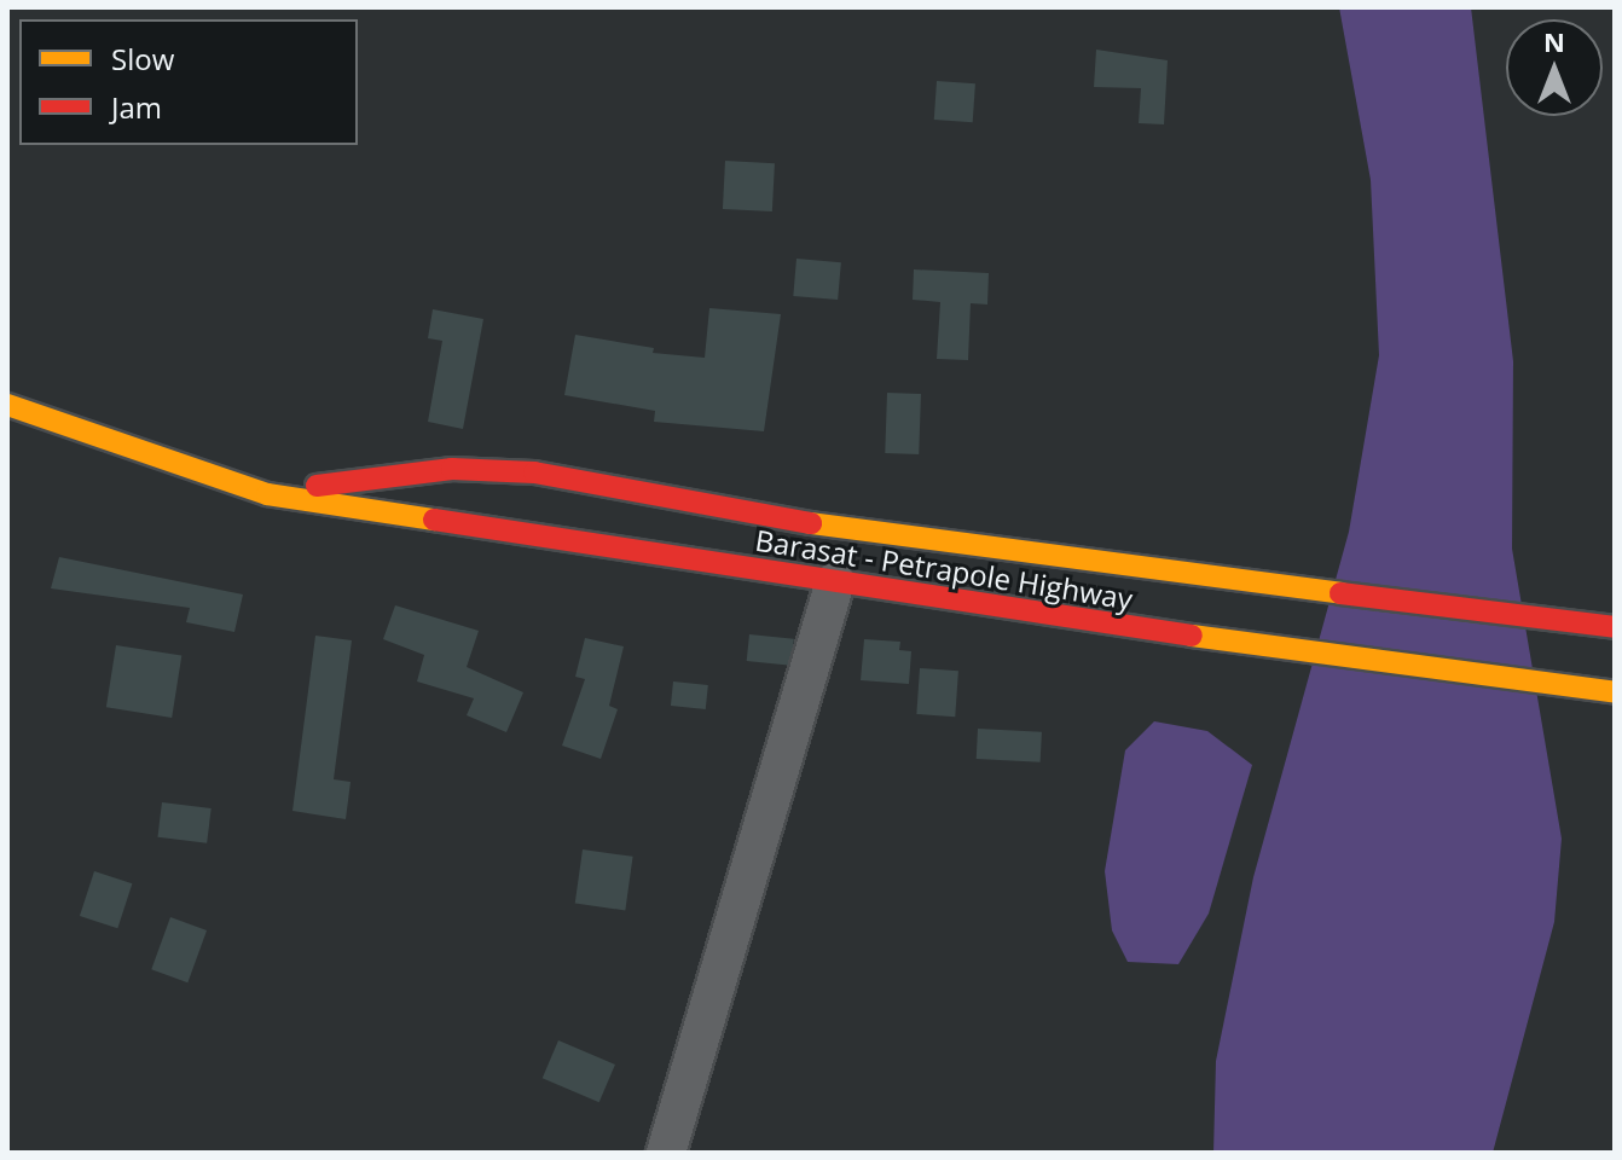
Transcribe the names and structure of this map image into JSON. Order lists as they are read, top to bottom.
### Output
{
  "streets": {
    "highway": ["Barasat - Petrapole Highway"]
  },
  "legend": ["Slow", "Jam"],
  "north": "top"
}
